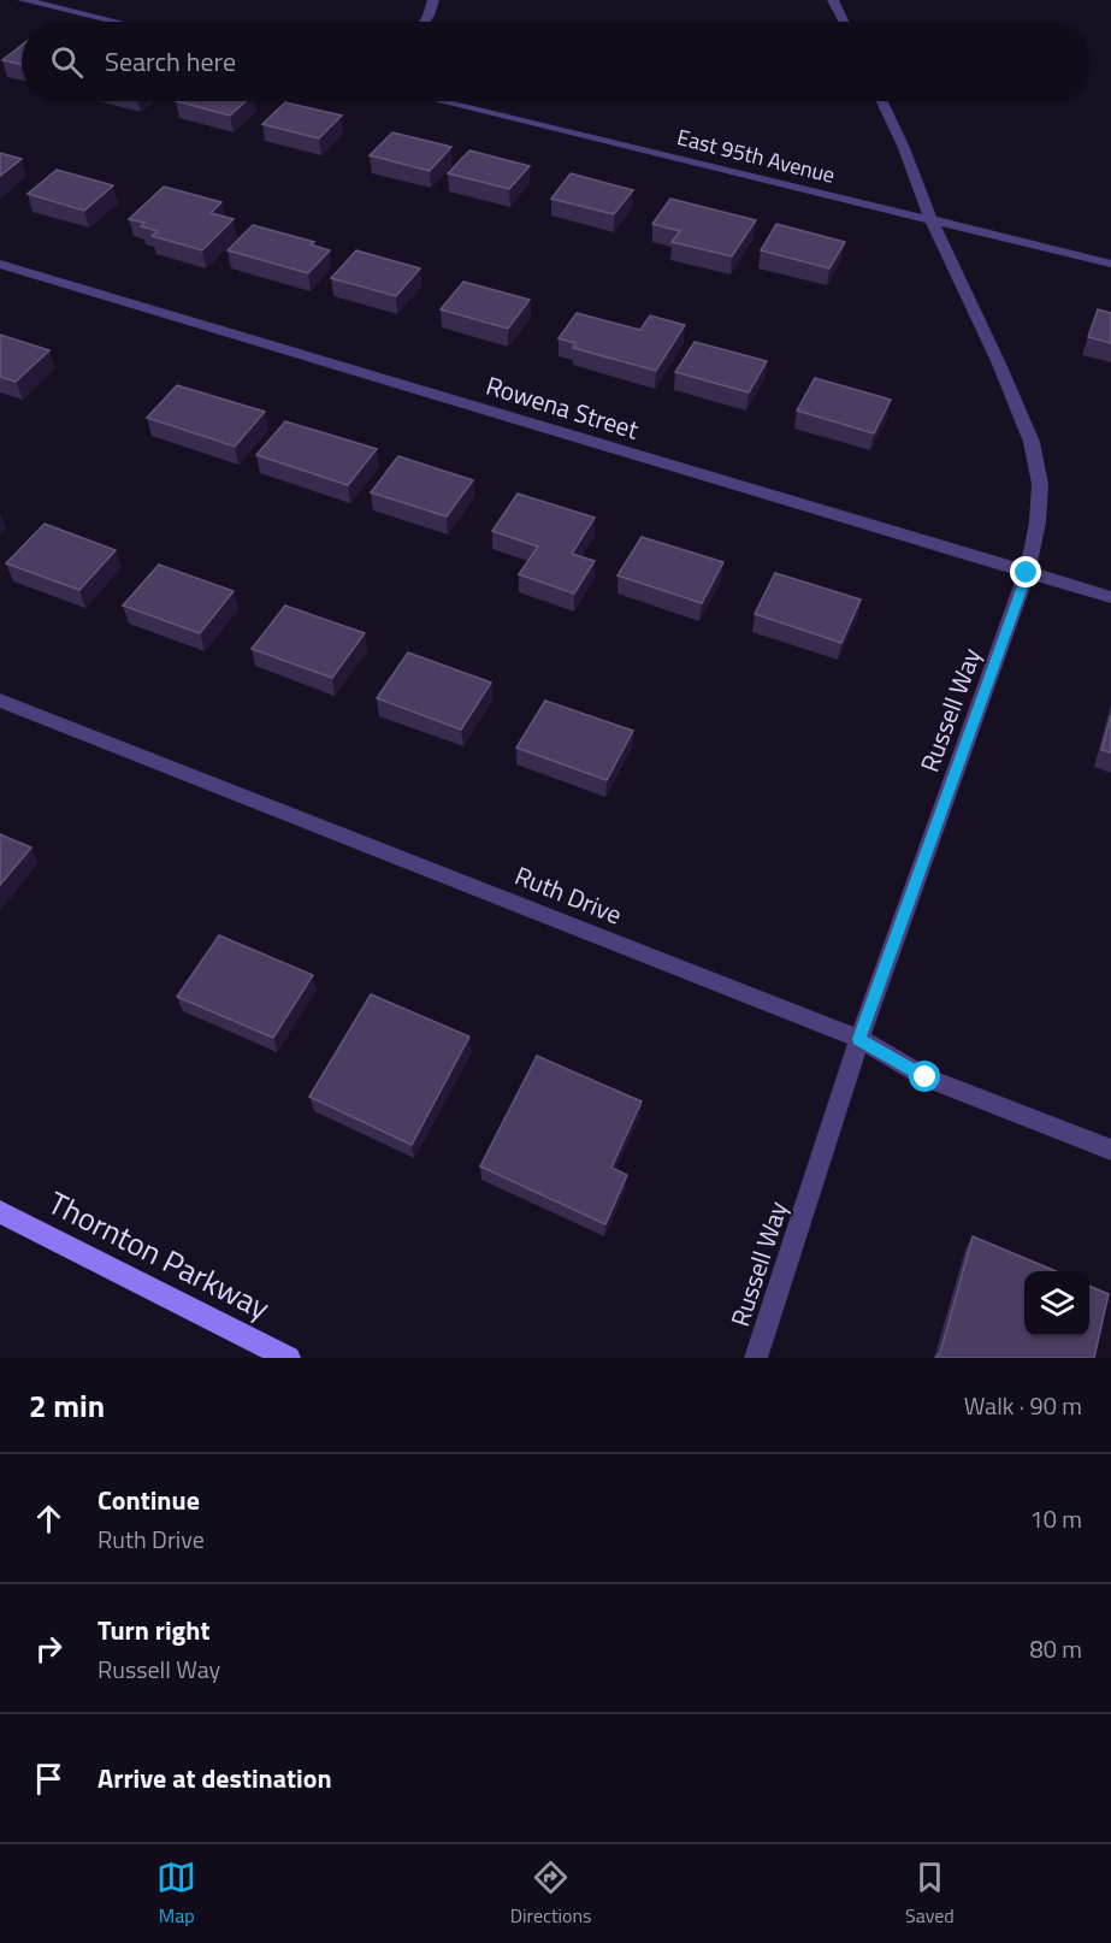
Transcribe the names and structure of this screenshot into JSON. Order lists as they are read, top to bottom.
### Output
{
  "streets": {
    "main road": ["Thornton Parkway"],
    "street": [
      "East 95th Avenue",
      "Rowena Street",
      "Russell Way",
      "Ruth Drive"
    ]
  },
  "crossings": [
    ["East 95th Avenue", "Russell Way"],
    ["Rowena Street", "Russell Way"],
    ["Russell Way", "Ruth Drive"]
  ],
  "page": {
    "search": "Search here",
    "heading": ["2 min", "Walk · 90 m"],
    "list": [
      ["Continue", "Ruth Drive", "10 m"],
      ["Turn right", "Russell Way", "80 m"],
      "Arrive at destination"
    ],
    "nav": ["Map", "Directions", "Saved"]
  }
}
